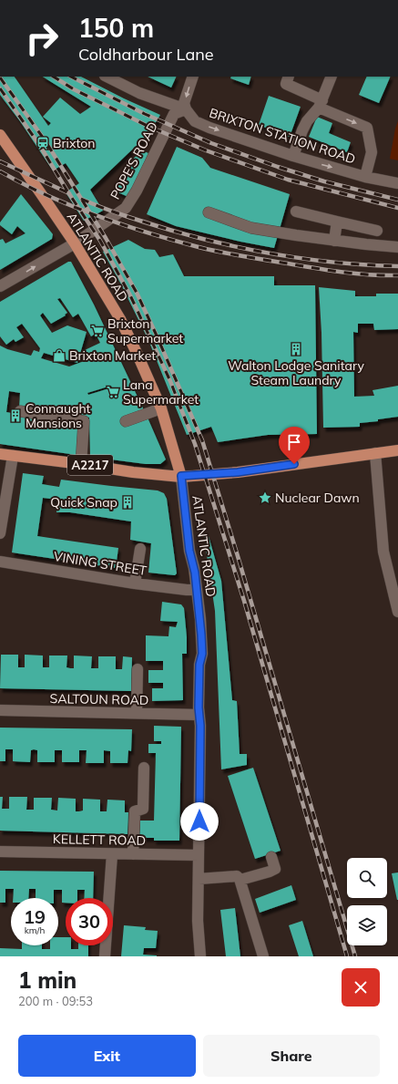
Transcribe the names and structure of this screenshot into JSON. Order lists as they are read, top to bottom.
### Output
{
  "streets": {
    "main road": ["ATLANTIC ROAD", "A2217"],
    "street": [
      "BRIXTON STATION ROAD",
      "POPE'S ROAD",
      "VINING STREET",
      "SALTOUN ROAD",
      "KELLETT ROAD"
    ]
  },
  "crossings": [
    ["BRIXTON STATION ROAD", "POPE'S ROAD"],
    ["POPE'S ROAD", "ATLANTIC ROAD"],
    ["ATLANTIC ROAD", "A2217"],
    ["ATLANTIC ROAD", "VINING STREET"],
    ["ATLANTIC ROAD", "SALTOUN ROAD"],
    ["ATLANTIC ROAD", "KELLETT ROAD"]
  ],
  "places": {
    "station": ["Brixton"],
    "supermarket": ["Brixton Supermarket", "Lana Supermarket"],
    "building": ["Walton Lodge Sanitary Steam Laundry", "Connaught Mansions", "Quick Snap"],
    "shop": ["Brixton Market"],
    "place": ["Nuclear Dawn"]
  },
  "page": {
    "turn": ["150 m", "Coldharbour Lane"],
    "speed": "19 km/h",
    "limit": "30",
    "heading": ["1 min", "200 m · 09:53"],
    "buttons": ["Exit", "Share"]
  }
}
